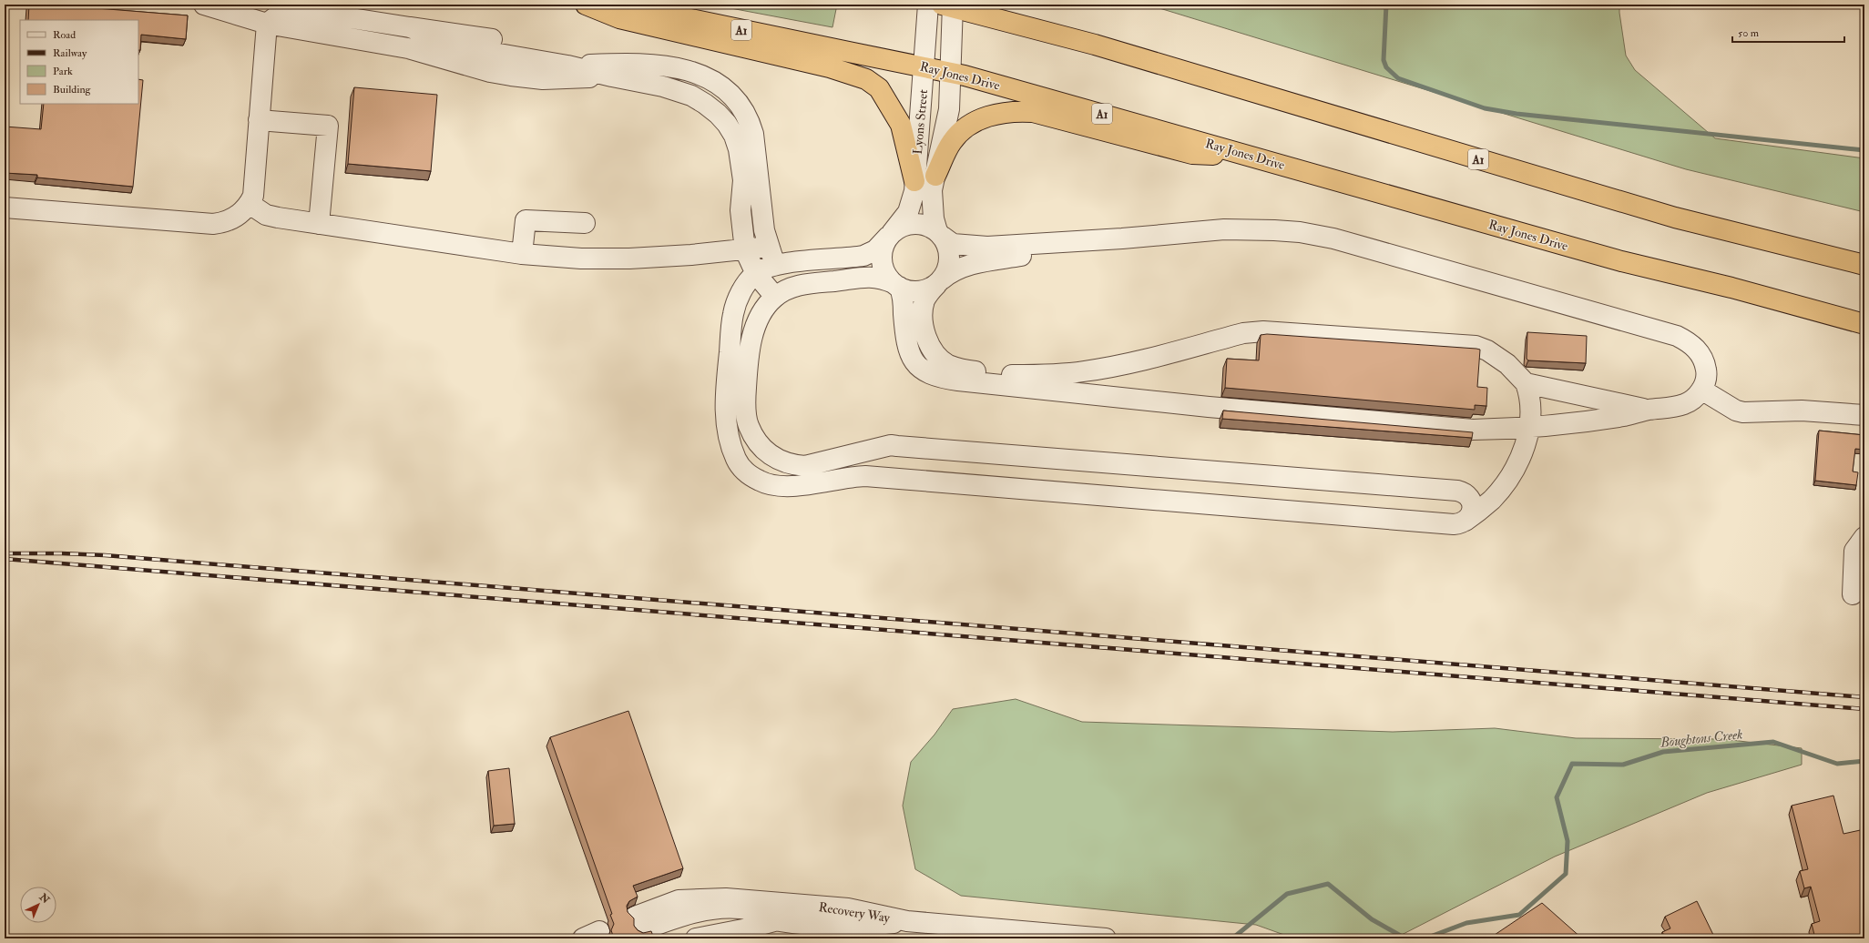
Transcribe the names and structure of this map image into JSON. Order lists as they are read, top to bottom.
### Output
{
  "streets": {
    "highway": ["A1", "Ray Jones Drive"],
    "street": ["Lyons Street", "Recovery Way"]
  },
  "crossings": [
    ["A1", "Lyons Street"],
    ["Ray Jones Drive", "Lyons Street"]
  ],
  "water": ["Boughtons Creek"],
  "legend": [
    "Road",
    "Railway",
    "Park",
    "Building"
  ],
  "scale_bar": "50 m",
  "north": "top right"
}
